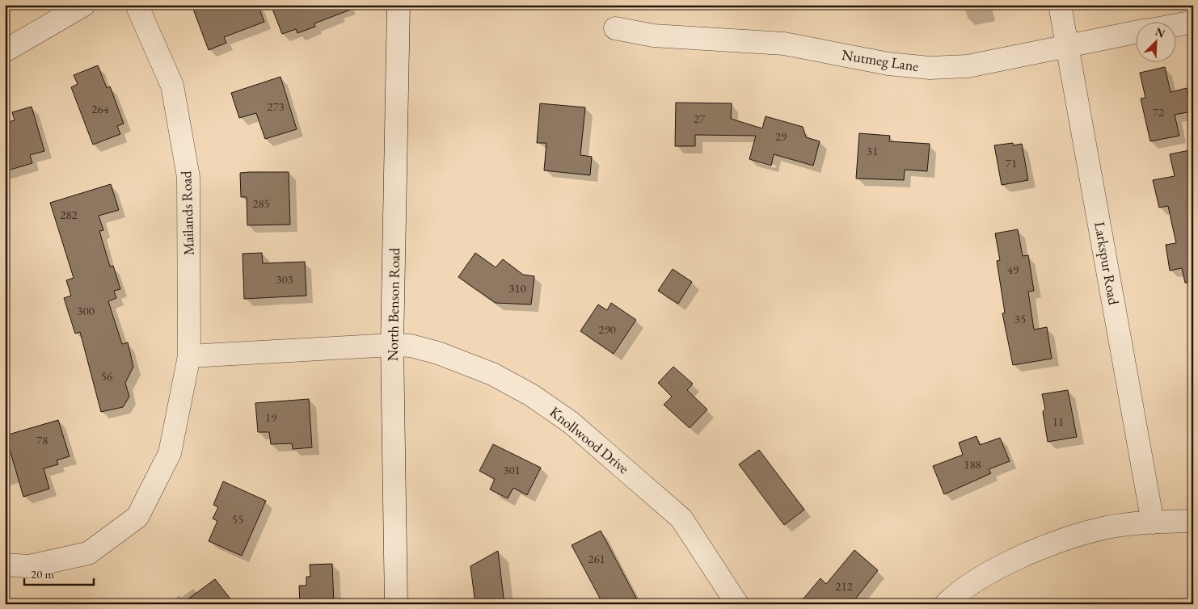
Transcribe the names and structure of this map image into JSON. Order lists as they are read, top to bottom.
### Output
{
  "streets": {
    "street": [
      "Nutmeg Lane",
      "Mailands Road",
      "Larkspur Road",
      "North Benson Road",
      "Knollwood Drive"
    ]
  },
  "crossings": [
    ["Nutmeg Lane", "Larkspur Road"],
    ["North Benson Road", "Knollwood Drive"]
  ],
  "house_numbers": [
    "273",
    "264",
    "72",
    "27",
    "29",
    "31",
    "71",
    "285",
    "282",
    "49",
    "303",
    "310",
    "300",
    "35",
    "290",
    "56",
    "19",
    "11",
    "78",
    "188",
    "301",
    "55",
    "261",
    "212"
  ],
  "scale_bar": "20 m",
  "north": "top right"
}
